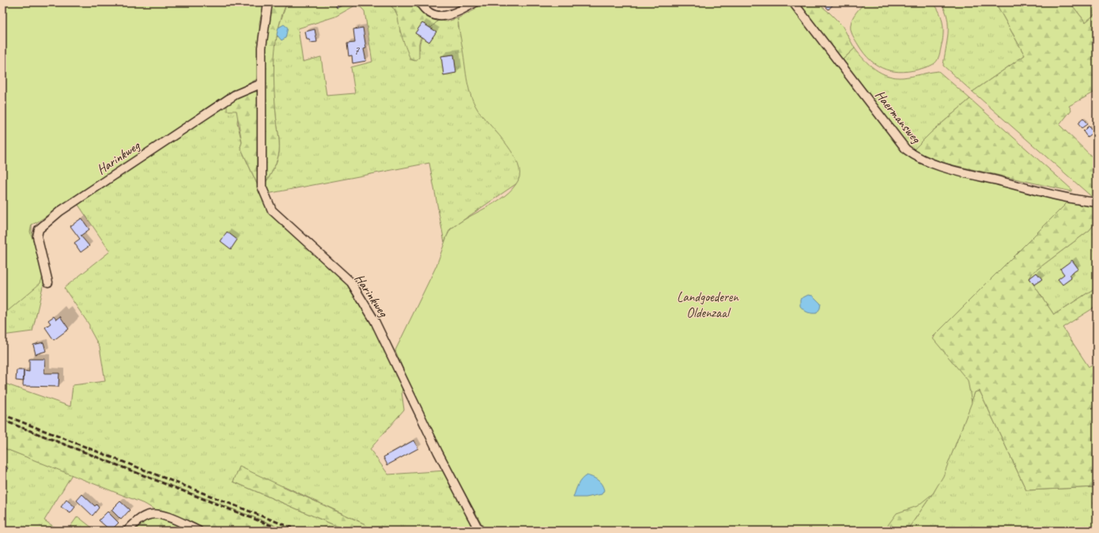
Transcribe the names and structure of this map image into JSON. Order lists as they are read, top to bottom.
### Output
{
  "streets": {
    "street": ["Haermansweg", "Harinkweg"]
  },
  "parks": ["Landgoederen Oldenzaal"],
  "house_numbers": ["7"]
}
